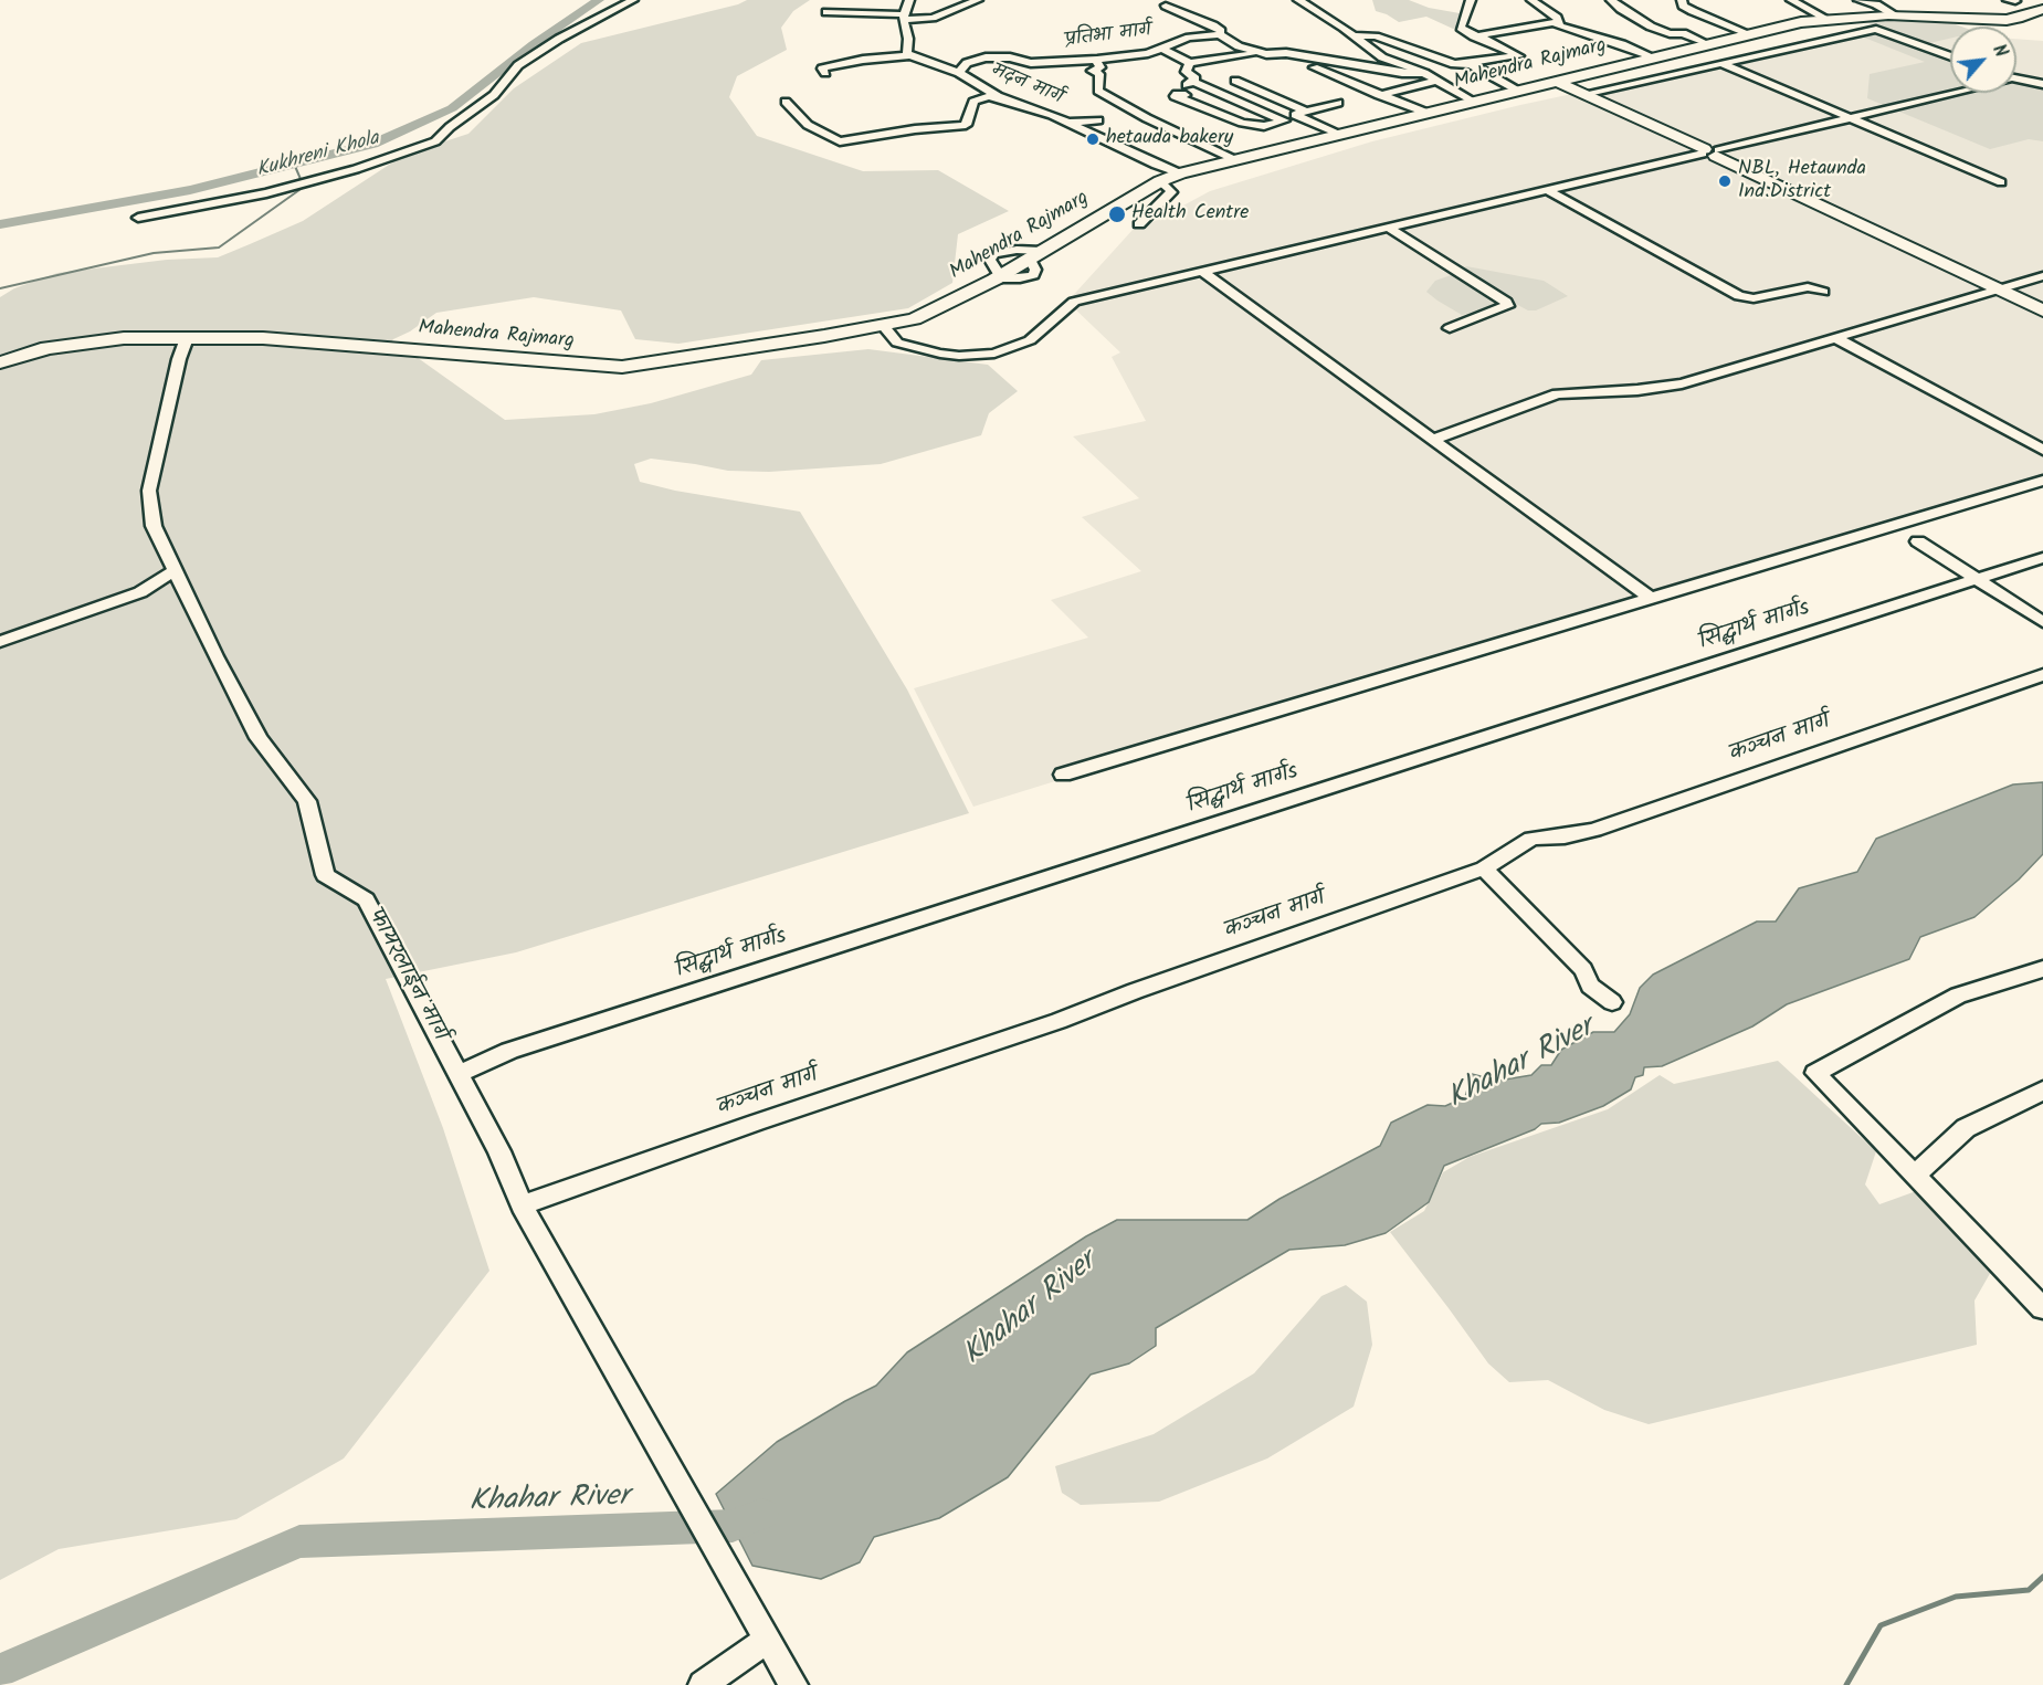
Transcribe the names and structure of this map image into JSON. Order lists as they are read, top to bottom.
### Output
{
  "streets": {
    "highway": ["Mahendra Rajmarg"],
    "street": [
      "प्रतिभा मार्ग",
      "मदन मार्ग",
      "सिद्धार्थ मार्गs",
      "कञ्चन मार्ग",
      "फायरलाईन मार्ग"
    ]
  },
  "crossings": [
    ["प्रतिभा मार्ग", "मदन मार्ग"],
    ["Mahendra Rajmarg", "मदन मार्ग"],
    ["Mahendra Rajmarg", "फायरलाईन मार्ग"],
    ["सिद्धार्थ मार्गs", "फायरलाईन मार्ग"],
    ["कञ्चन मार्ग", "फायरलाईन मार्ग"]
  ],
  "water": ["Kukhreni Khola", "Khahar River"],
  "places": ["hetauda bakery", "NBL, Hetaunda Ind.District", "Health Centre"],
  "north": "top right"
}
